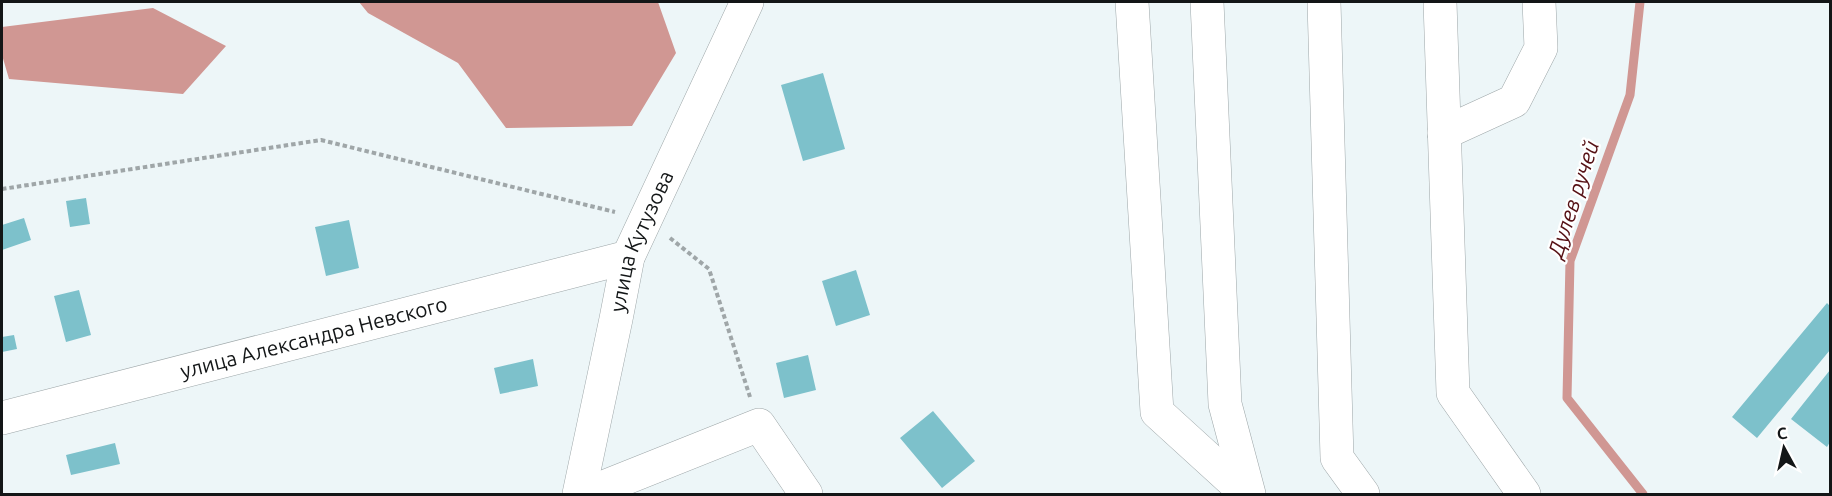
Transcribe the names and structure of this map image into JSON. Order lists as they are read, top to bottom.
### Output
{
  "streets": {
    "street": ["улица Кутузова", "улица Александра Невского"]
  },
  "crossings": [
    ["улица Кутузова", "улица Александра Невского"]
  ],
  "water": ["Дулев ручей"],
  "north": "top"
}
